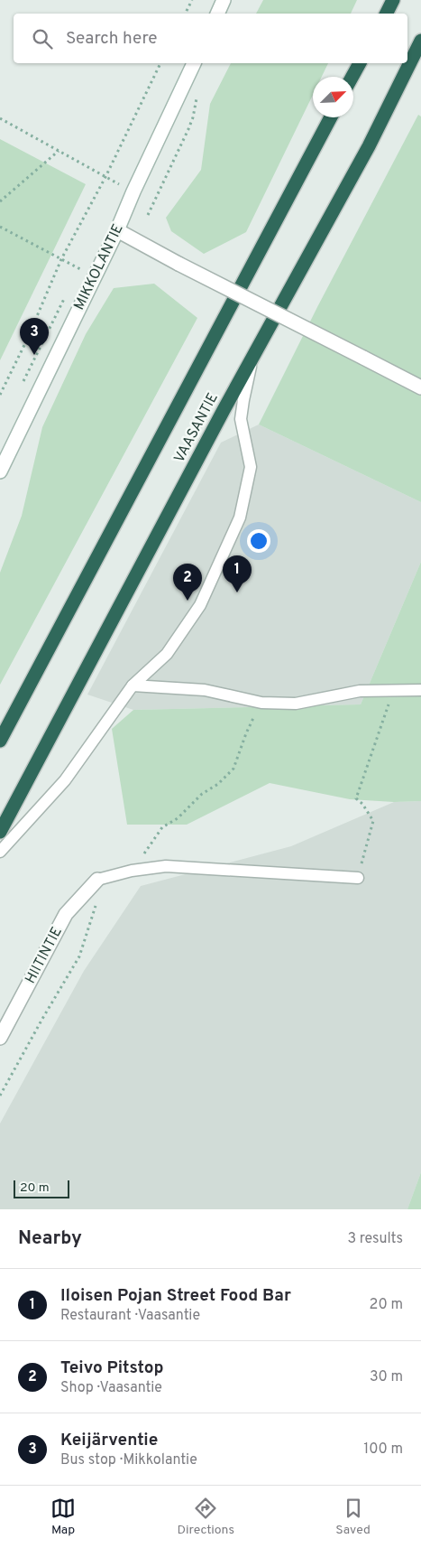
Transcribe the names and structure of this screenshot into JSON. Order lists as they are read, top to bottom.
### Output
{
  "streets": {
    "highway": ["VAASANTIE"],
    "street": ["MIKKOLANTIE", "HIITINTIE"]
  },
  "scale_bar": "20 m",
  "north": "top right",
  "page": {
    "search": "Search here",
    "pins": ["3", "1", "2"],
    "scale": "20 m",
    "heading": ["Nearby", "3 results"],
    "list": [
      {
        "mark": "1",
        "name": "Iloisen Pojan Street Food Bar",
        "note": "Restaurant · Vaasantie",
        "value": "20 m"
      },
      {
        "mark": "2",
        "name": "Teivo Pitstop",
        "note": "Shop · Vaasantie",
        "value": "30 m"
      },
      {
        "mark": "3",
        "name": "Keijärventie",
        "note": "Bus stop · Mikkolantie",
        "value": "100 m"
      }
    ],
    "nav": ["Map", "Directions", "Saved"]
  }
}
